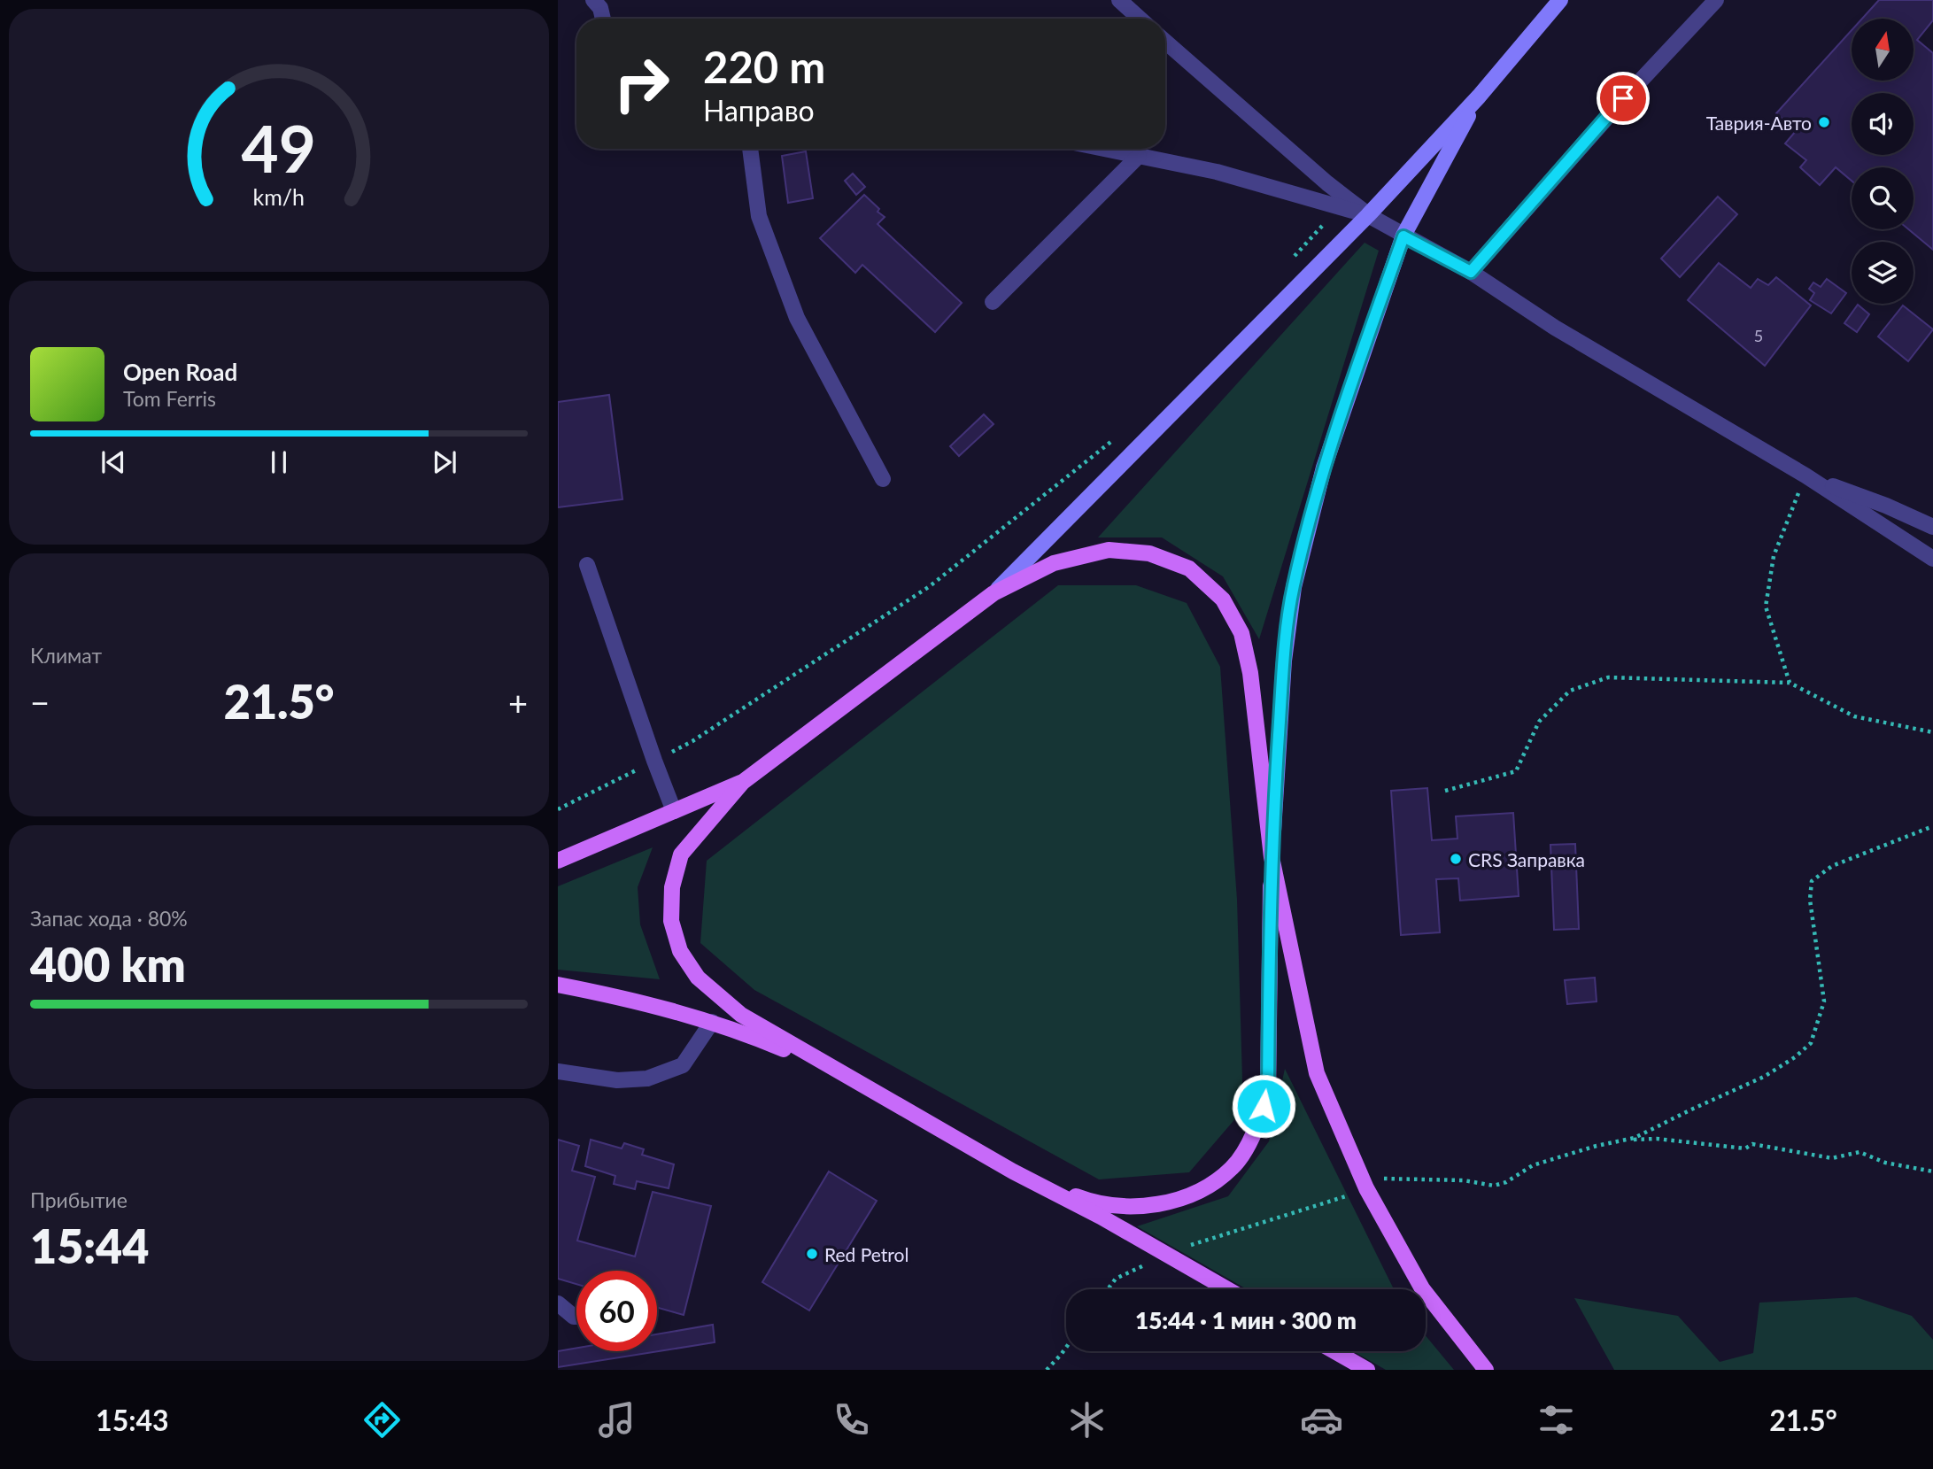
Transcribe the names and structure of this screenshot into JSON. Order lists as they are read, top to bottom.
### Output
{
  "places": ["Таврия-Авто", "CRS Заправка", "Red Petrol"],
  "house_numbers": ["5"],
  "north": "top",
  "page": {
    "turn": ["220 m", "Направо"],
    "song": ["Open Road", "Tom Ferris"],
    "tile": [
      "Климат",
      ["Запас хода · 80%", "400 km"],
      ["Прибытие", "15:44"]
    ],
    "heat": ["−", "21.5°", "+"],
    "limit": "60",
    "trip": "15:44 · 1 мин · 300 m",
    "tabs": ["15:43", "21.5°"],
    "gauge": ["49", "km/h"]
  }
}
